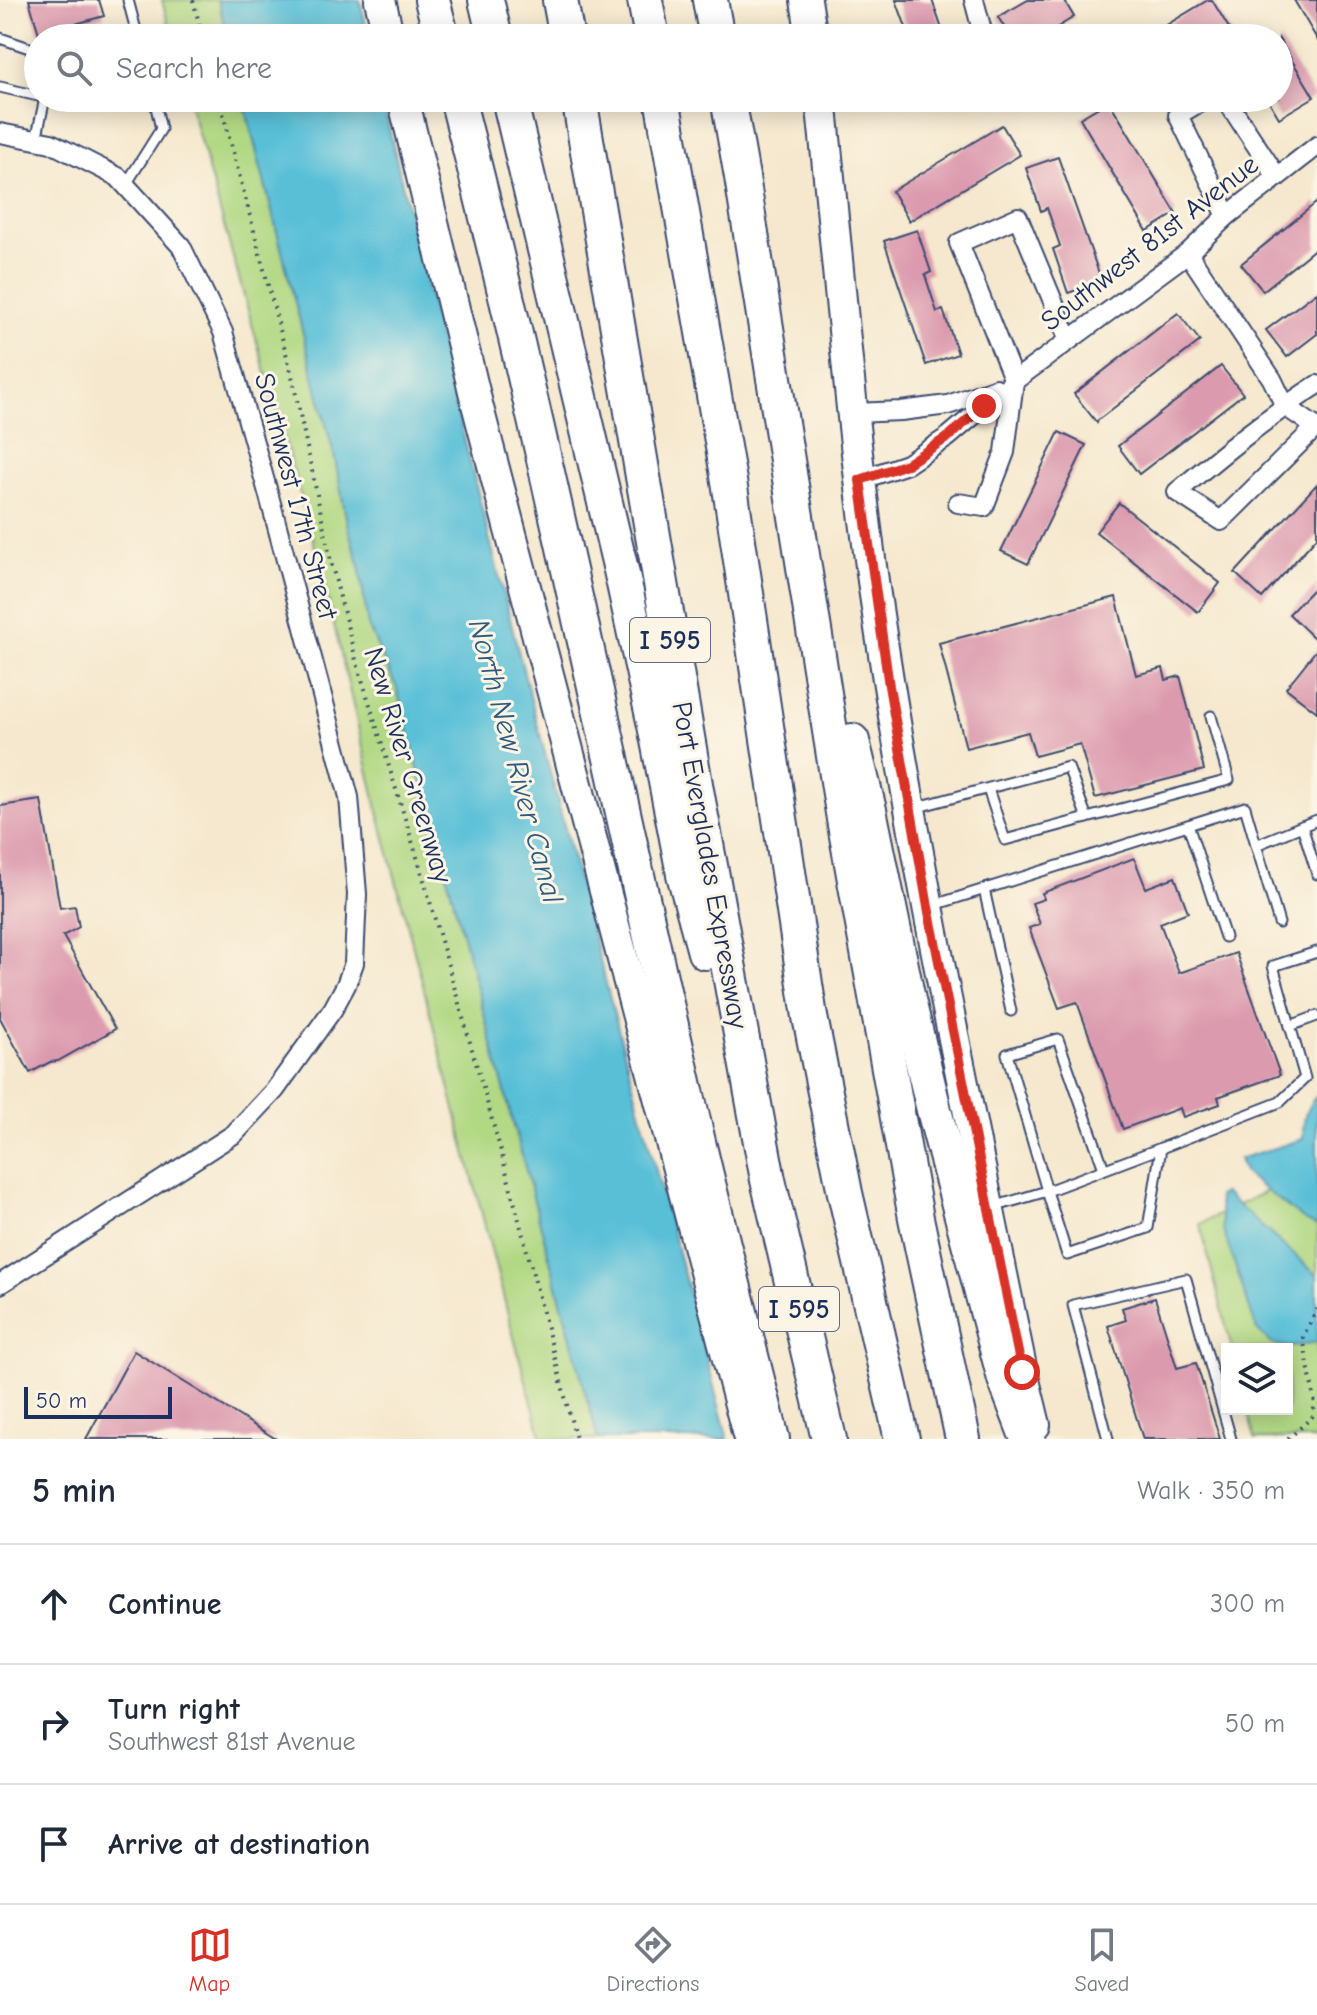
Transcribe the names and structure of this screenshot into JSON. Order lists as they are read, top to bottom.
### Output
{
  "streets": {
    "highway": ["I 595", "Port Everglades Expressway"],
    "street": ["Southwest 81st Avenue", "Southwest 17th Street"],
    "path": ["New River Greenway"]
  },
  "water": ["North New River Canal"],
  "scale_bar": "50 m",
  "page": {
    "search": "Search here",
    "scale": "50 m",
    "heading": ["5 min", "Walk · 350 m"],
    "list": [
      ["Continue", "300 m"],
      ["Turn right", "Southwest 81st Avenue", "50 m"],
      "Arrive at destination"
    ],
    "nav": ["Map", "Directions", "Saved"]
  }
}
